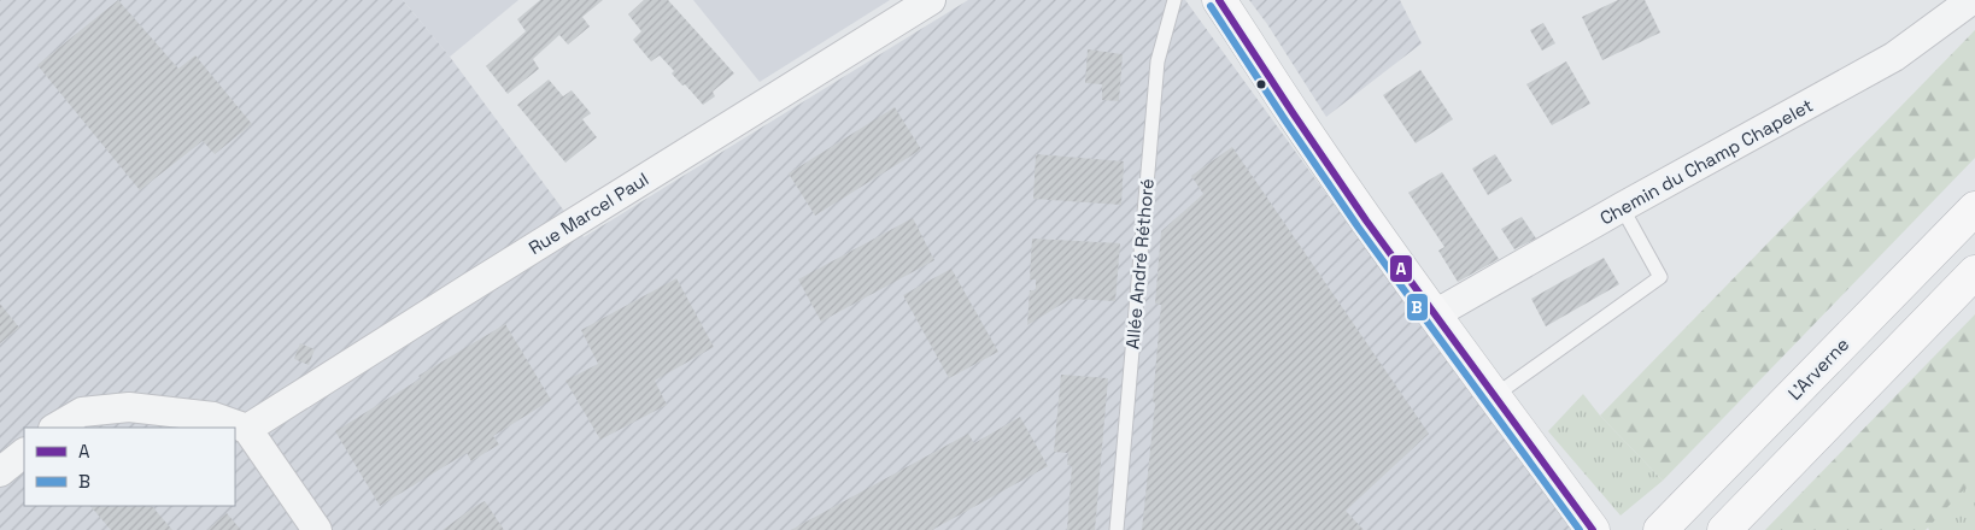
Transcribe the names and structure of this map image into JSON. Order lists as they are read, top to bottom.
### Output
{
  "streets": {
    "main road": ["L'Arverne"],
    "street": ["Chemin du Champ Chapelet", "Rue Marcel Paul"],
    "lane": ["Allée André Réthoré"]
  },
  "lines": ["transit line A", "transit line B"],
  "legend": ["A", "B"]
}
